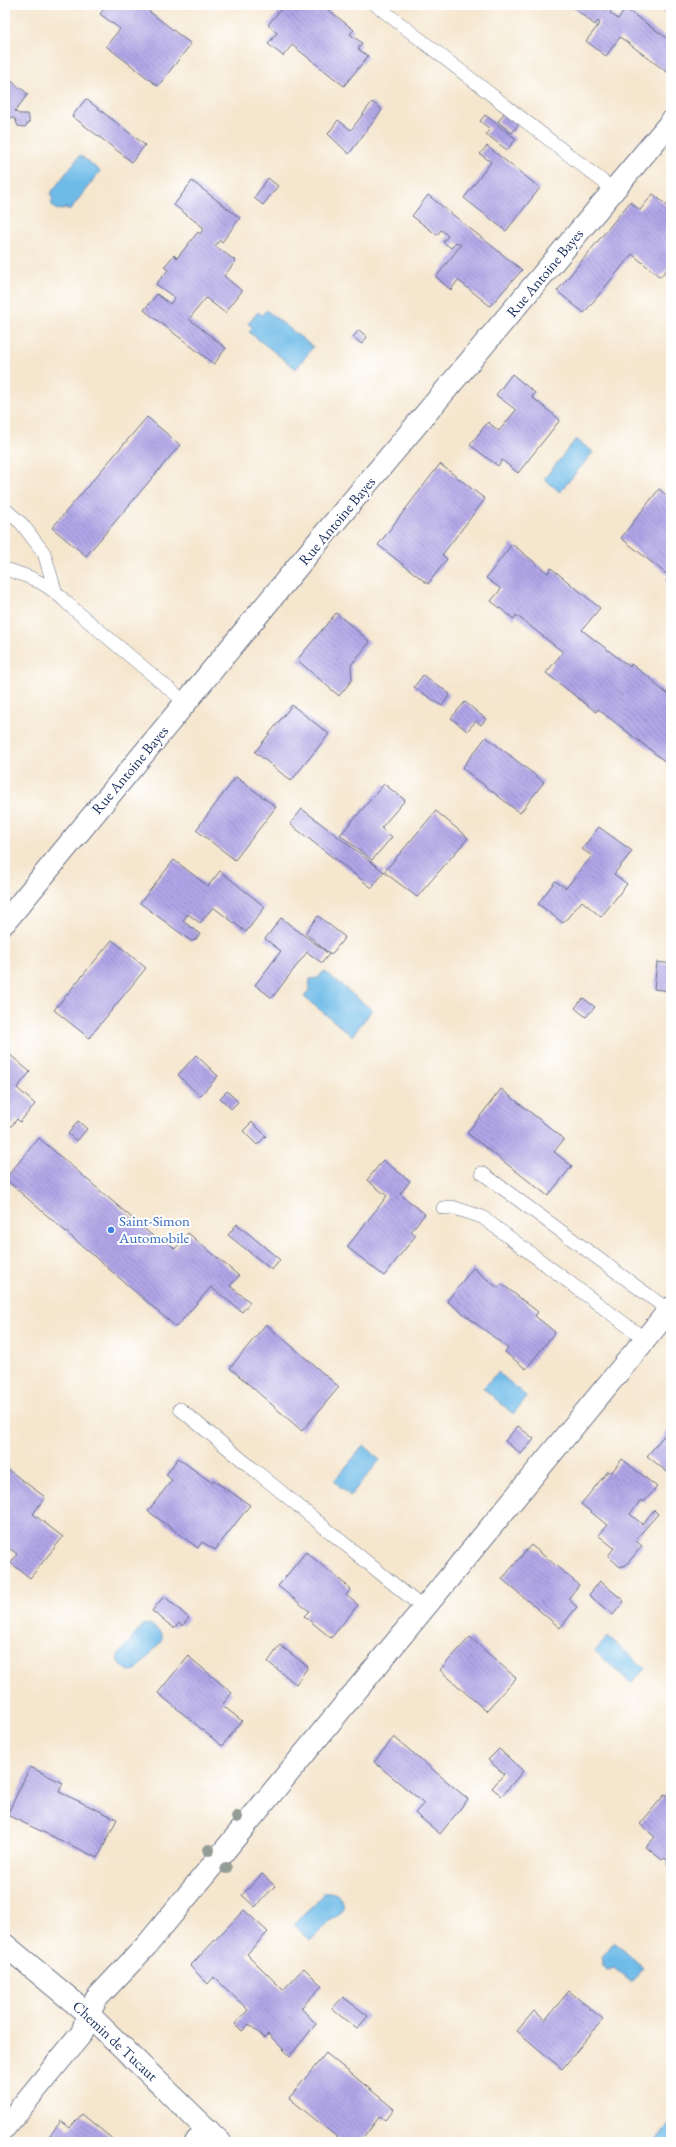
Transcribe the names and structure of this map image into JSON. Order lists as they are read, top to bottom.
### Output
{
  "streets": {
    "street": ["Rue Antoine Bayes", "Chemin de Tucaut"]
  },
  "places": ["Saint-Simon Automobile"]
}
